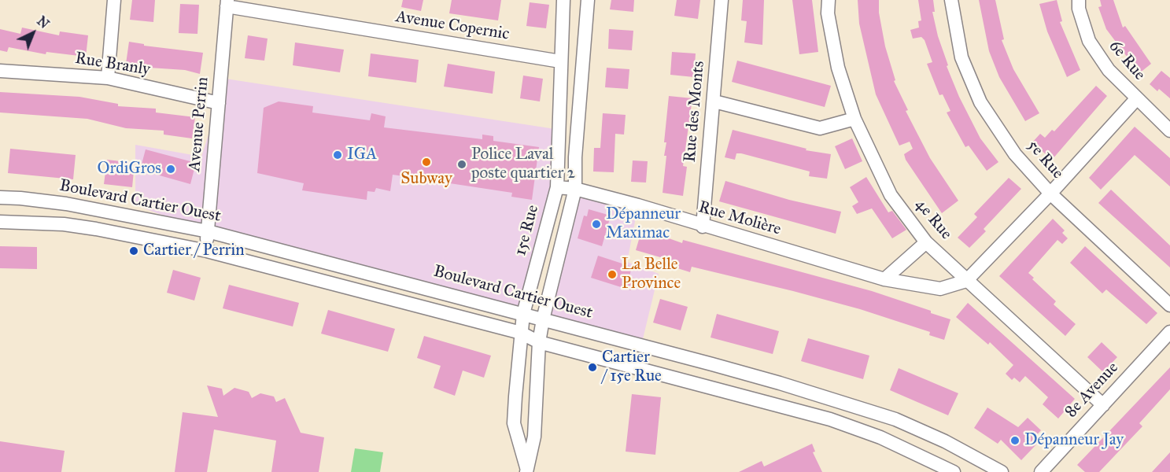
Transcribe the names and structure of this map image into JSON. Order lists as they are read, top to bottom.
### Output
{
  "streets": {
    "street": [
      "Avenue Copernic",
      "6e Rue",
      "Rue Branly",
      "Rue des Monts",
      "Avenue Perrin",
      "5e Rue",
      "Boulevard Cartier Ouest",
      "Rue Molière",
      "4e Rue",
      "15e Rue",
      "8e Avenue"
    ]
  },
  "crossings": [
    ["Avenue Copernic", "Avenue Perrin"],
    ["Avenue Copernic", "15e Rue"],
    ["6e Rue", "Rue Molière"],
    ["Rue Branly", "Avenue Perrin"],
    ["Rue des Monts", "Rue Molière"],
    ["Avenue Perrin", "Boulevard Cartier Ouest"],
    ["5e Rue", "Rue Molière"],
    ["Boulevard Cartier Ouest", "15e Rue"],
    ["Rue Molière", "4e Rue"],
    ["Rue Molière", "15e Rue"],
    ["4e Rue", "8e Avenue"]
  ],
  "places": [
    "IGA",
    "Subway",
    "Police Laval poste quartier 2",
    "OrdiGros",
    "Dépanneur Maximac",
    "Cartier / Perrin",
    "La Belle Province",
    "Cartier / 15e Rue",
    "Dépanneur Jay"
  ],
  "north": "top right"
}
